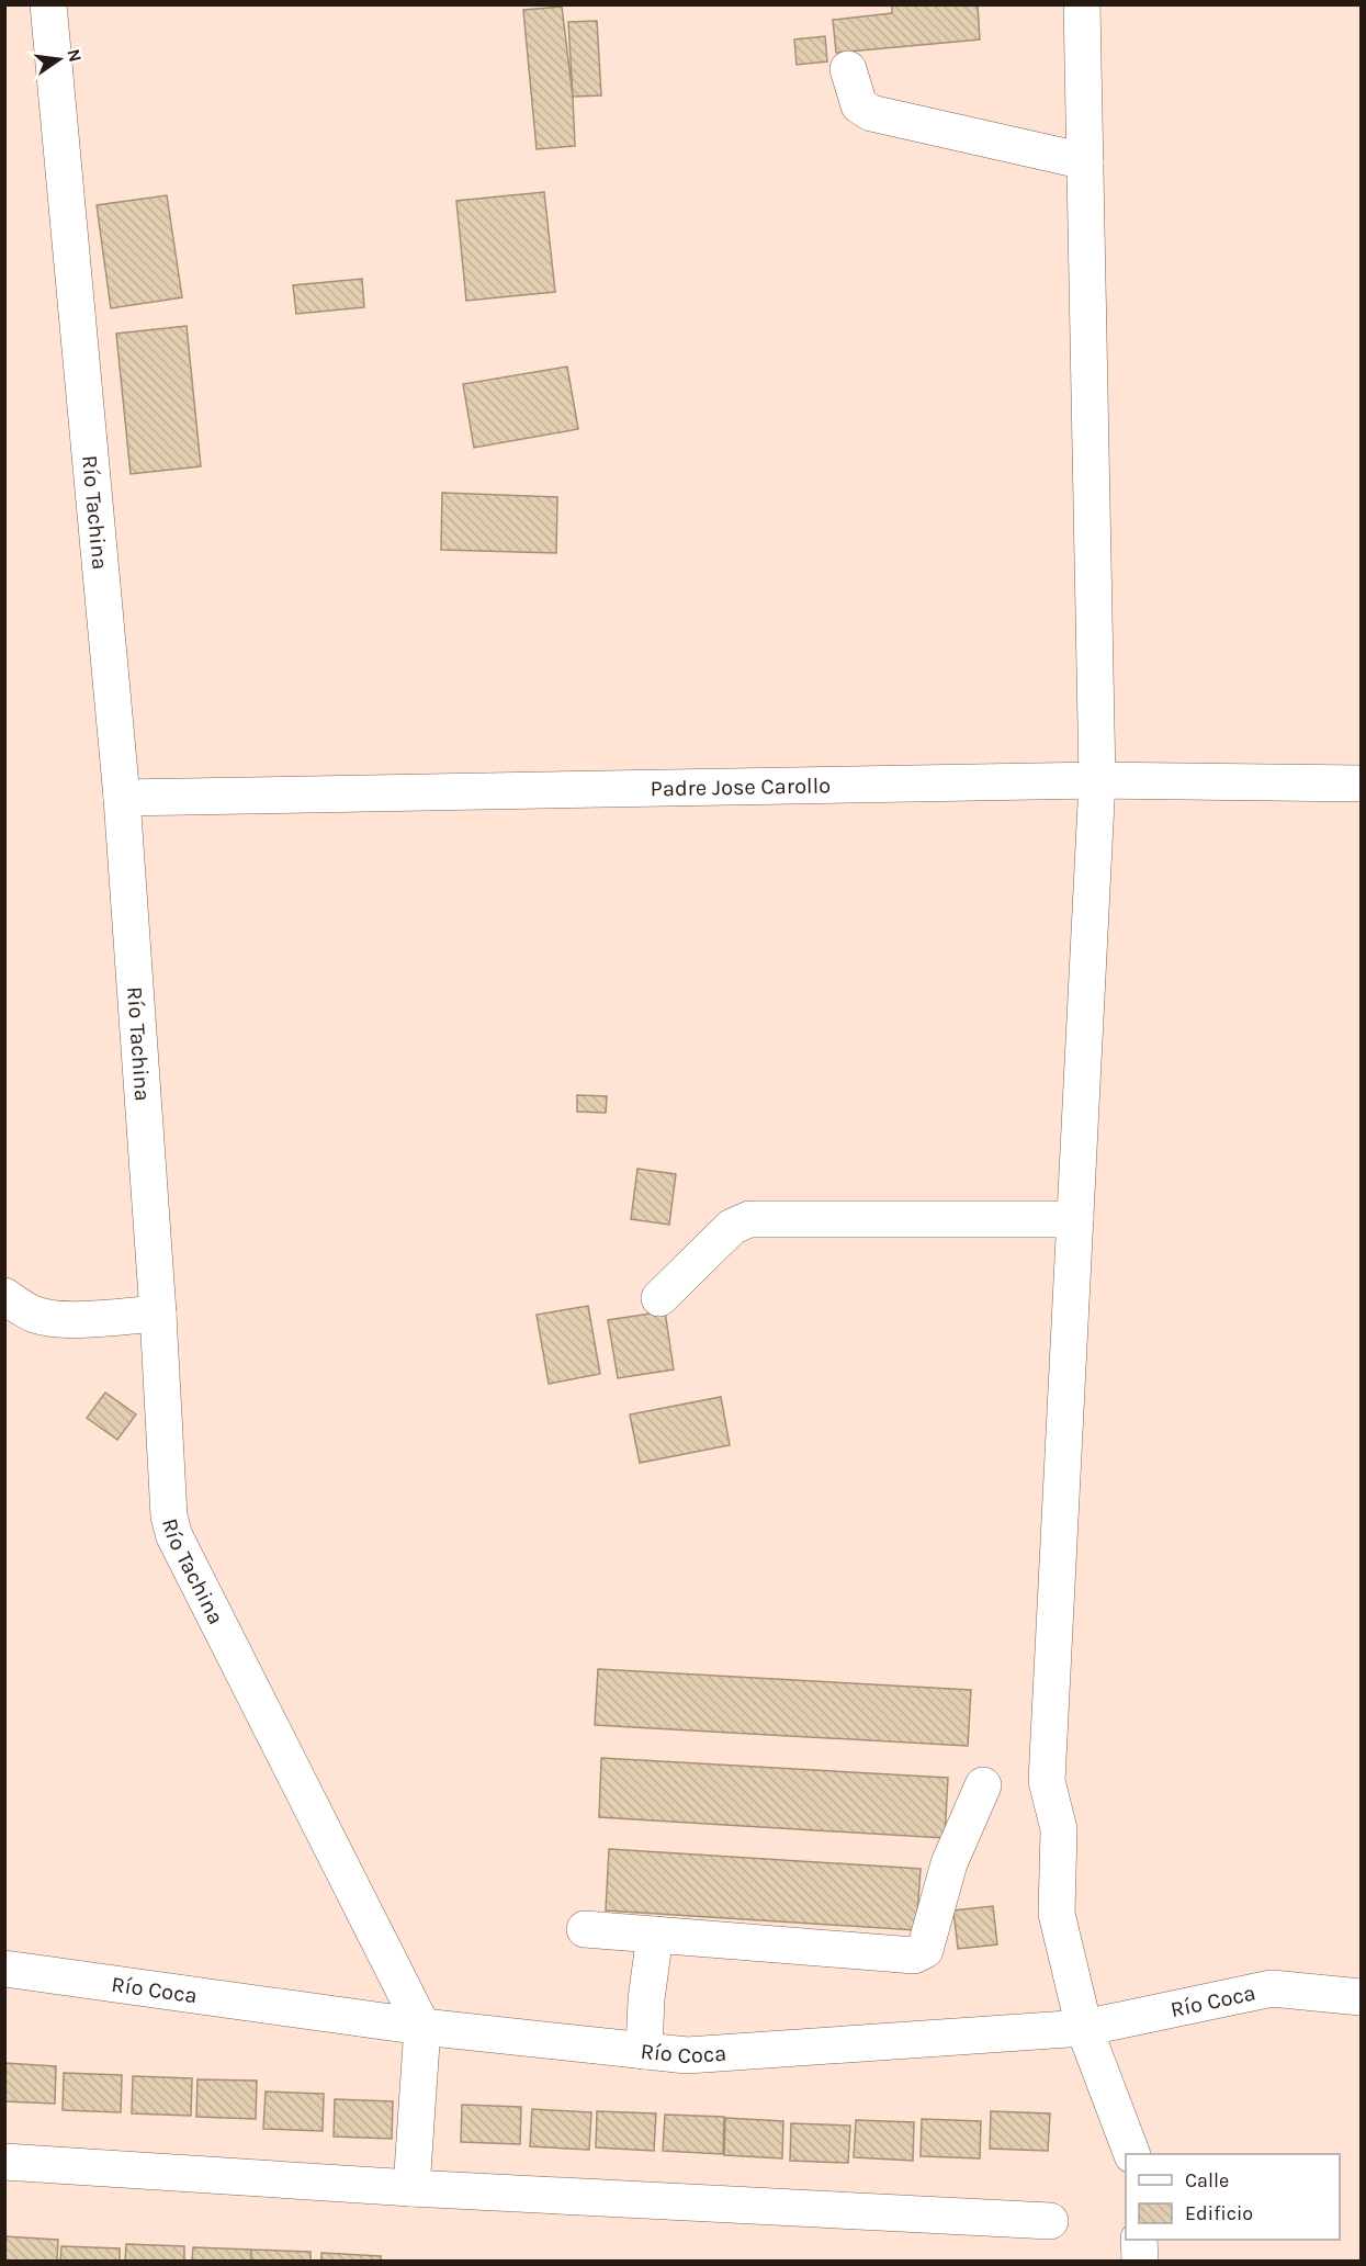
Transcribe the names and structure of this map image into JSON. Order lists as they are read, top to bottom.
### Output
{
  "streets": {
    "street": ["Río Tachina", "Padre Jose Carollo", "Río Coca"]
  },
  "crossings": [
    ["Río Tachina", "Padre Jose Carollo"],
    ["Río Tachina", "Río Coca"]
  ],
  "legend": ["Calle", "Edificio"],
  "north": "right"
}
